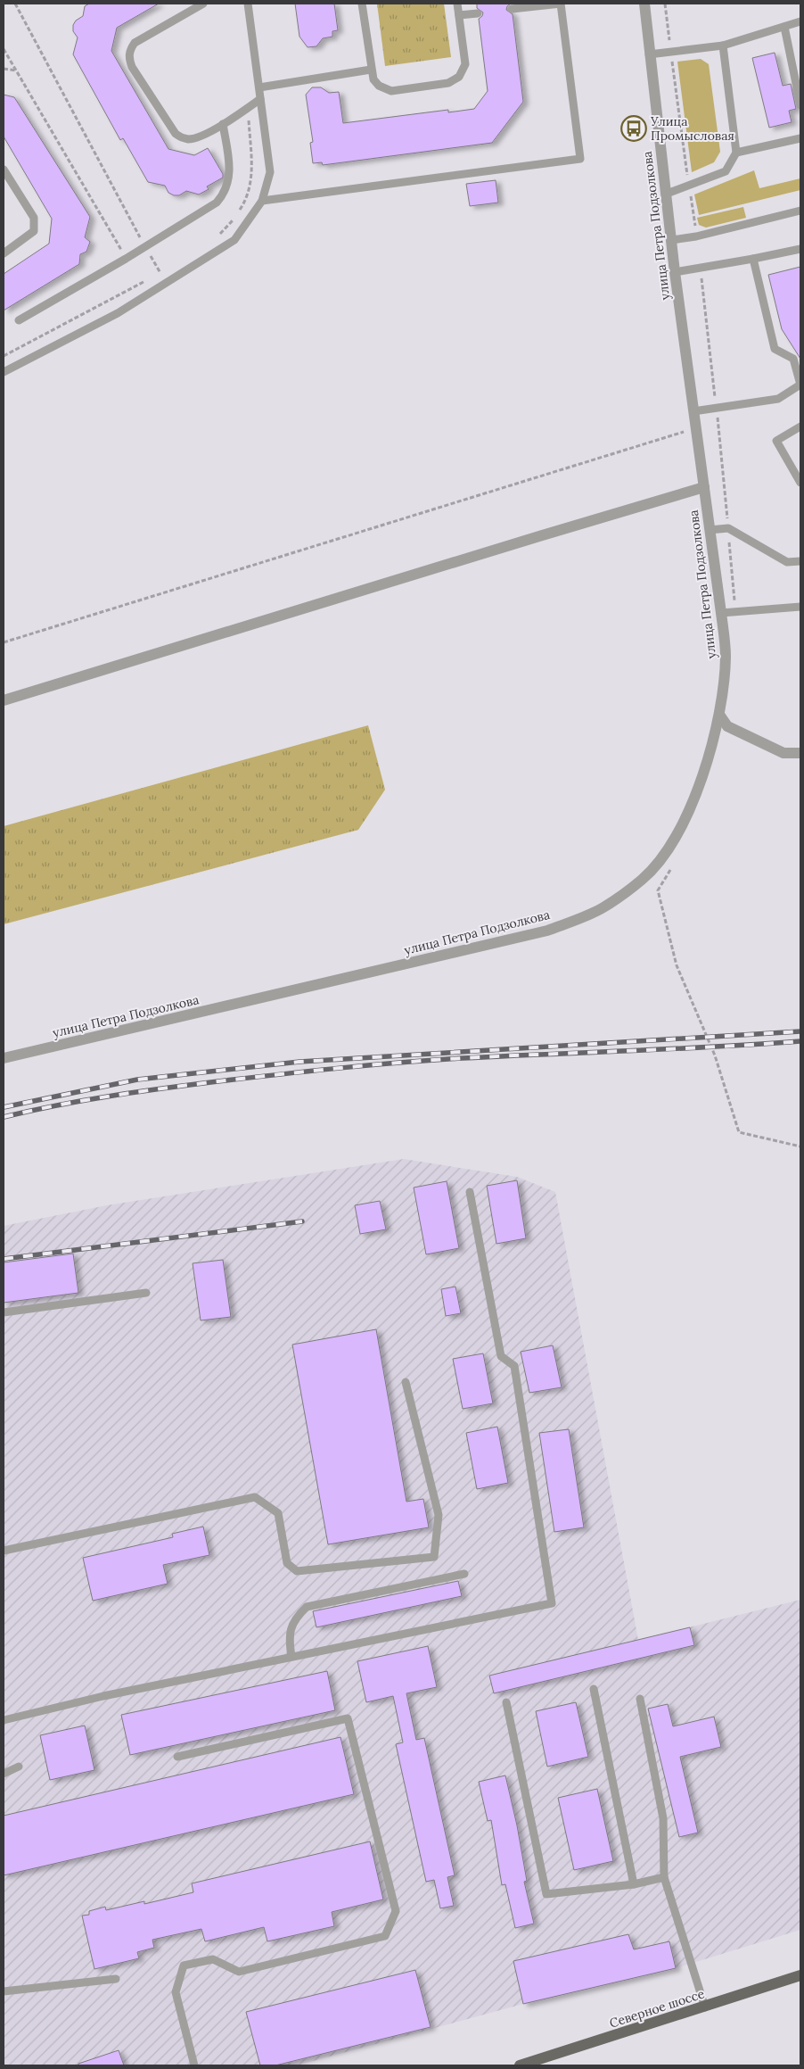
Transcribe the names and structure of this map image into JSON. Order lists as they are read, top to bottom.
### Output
{
  "streets": {
    "main road": ["Северное шоссе"],
    "street": ["улица Петра Подзолкова"]
  },
  "places": {
    "bus stop": ["Улица Промысловая"]
  }
}
